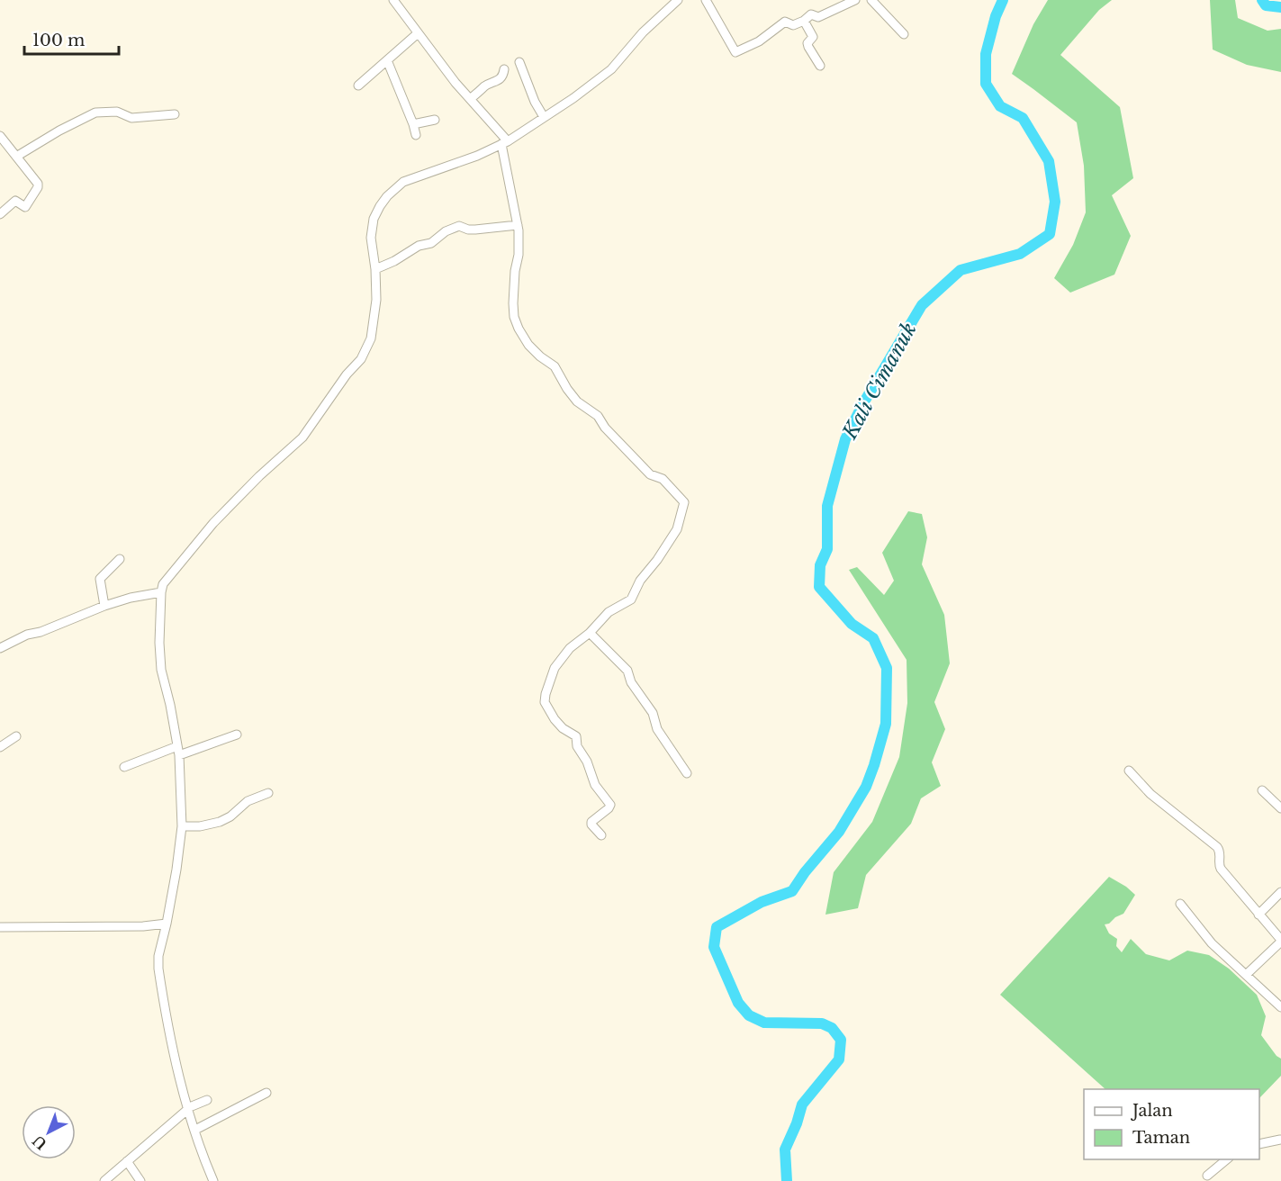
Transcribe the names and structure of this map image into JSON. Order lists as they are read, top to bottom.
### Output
{
  "water": ["Kali Cimanuk"],
  "legend": ["Jalan", "Taman"],
  "scale_bar": "100 m",
  "north": "bottom left"
}
